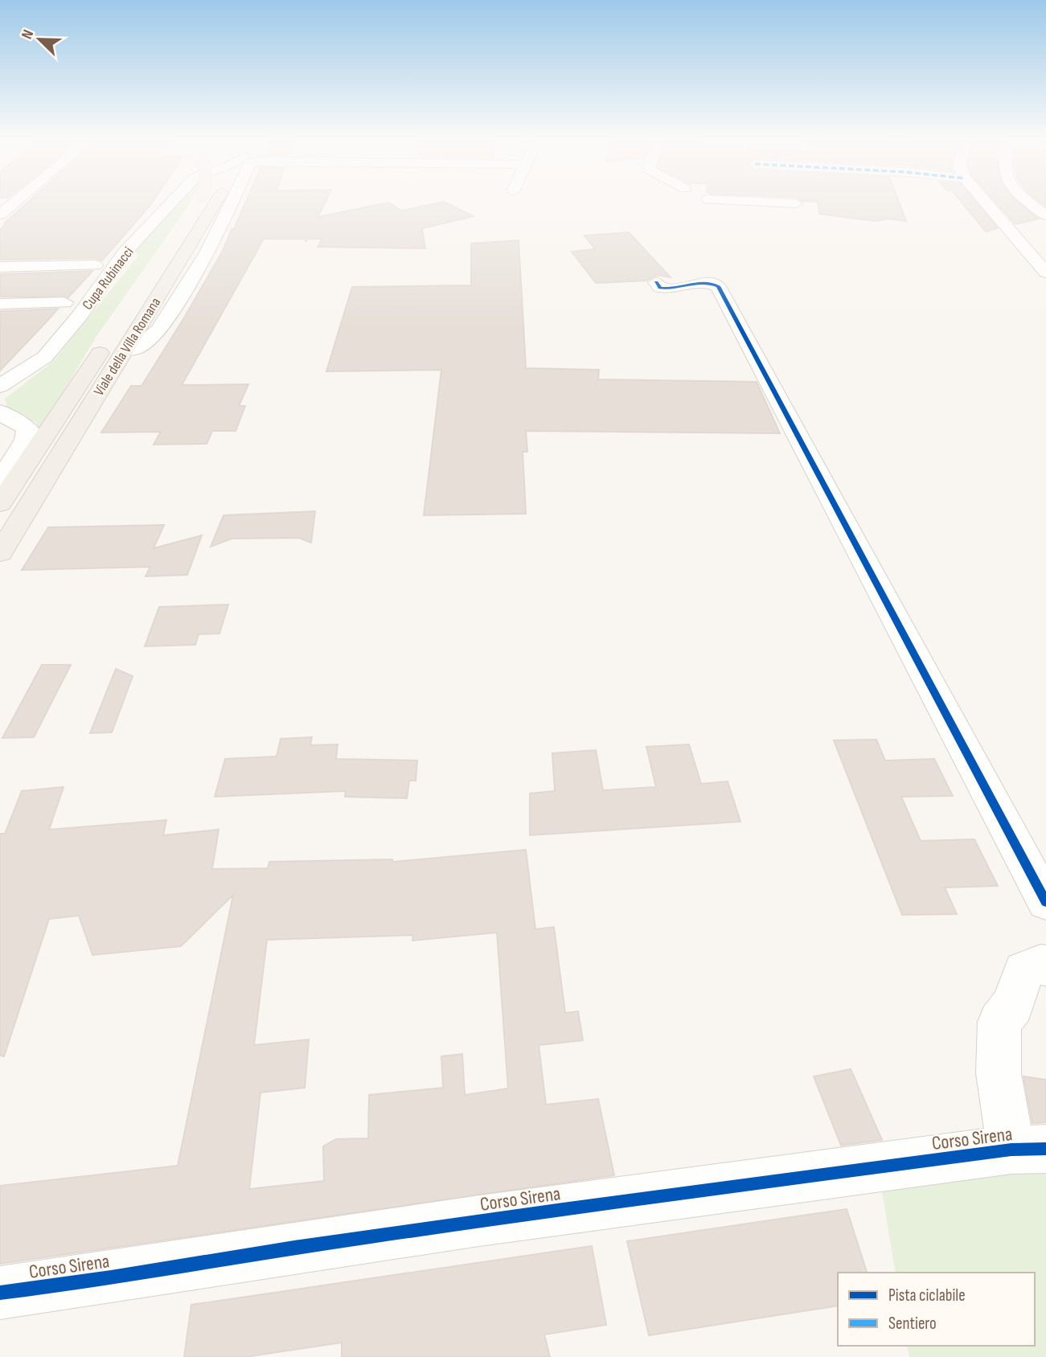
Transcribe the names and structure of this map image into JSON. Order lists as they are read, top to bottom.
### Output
{
  "streets": {
    "main road": ["Viale della Villa Romana"],
    "street": ["Cupa Rubinacci", "Corso Sirena"]
  },
  "legend": ["Pista ciclabile", "Sentiero"],
  "north": "top left"
}
